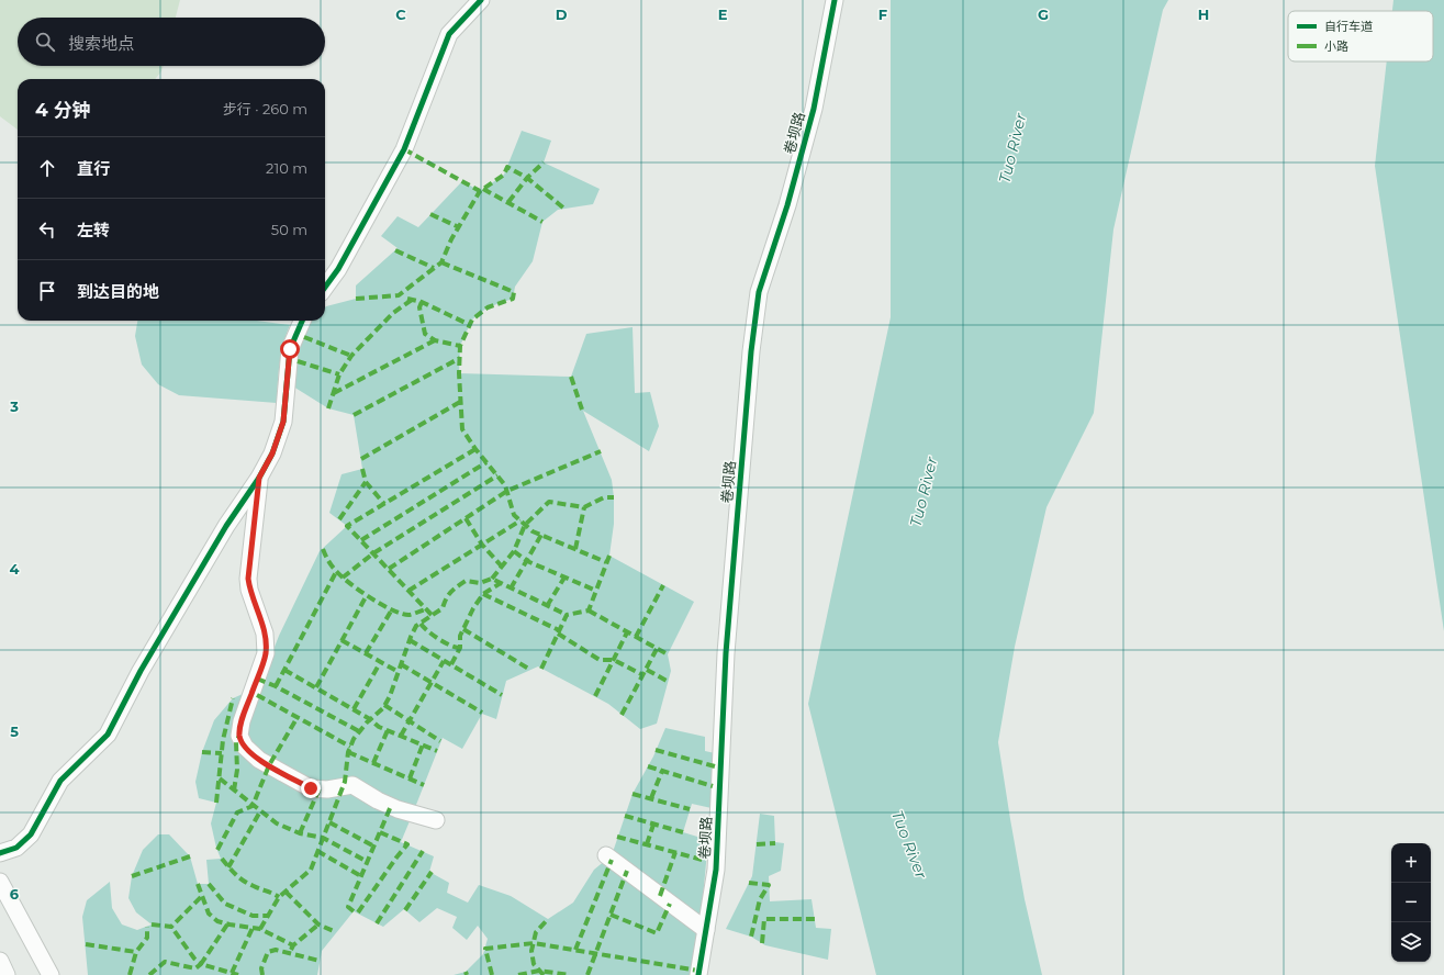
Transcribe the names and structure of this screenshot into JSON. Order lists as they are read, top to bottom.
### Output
{
  "streets": {
    "street": ["卷坝路"]
  },
  "water": ["Tuo River"],
  "legend": ["自行车道", "小路"],
  "page": {
    "search": "搜索地点",
    "heading": ["4 分钟", "步行 · 260 m"],
    "list": [
      ["直行", "210 m"],
      ["左转", "50 m"],
      "到达目的地"
    ],
    "map_buttons": ["+", "−"]
  },
  "grid": {
    "columns": [
      "C",
      "D",
      "E",
      "F",
      "G",
      "H"
    ],
    "rows": [
      "3",
      "4",
      "5",
      "6"
    ]
  }
}
